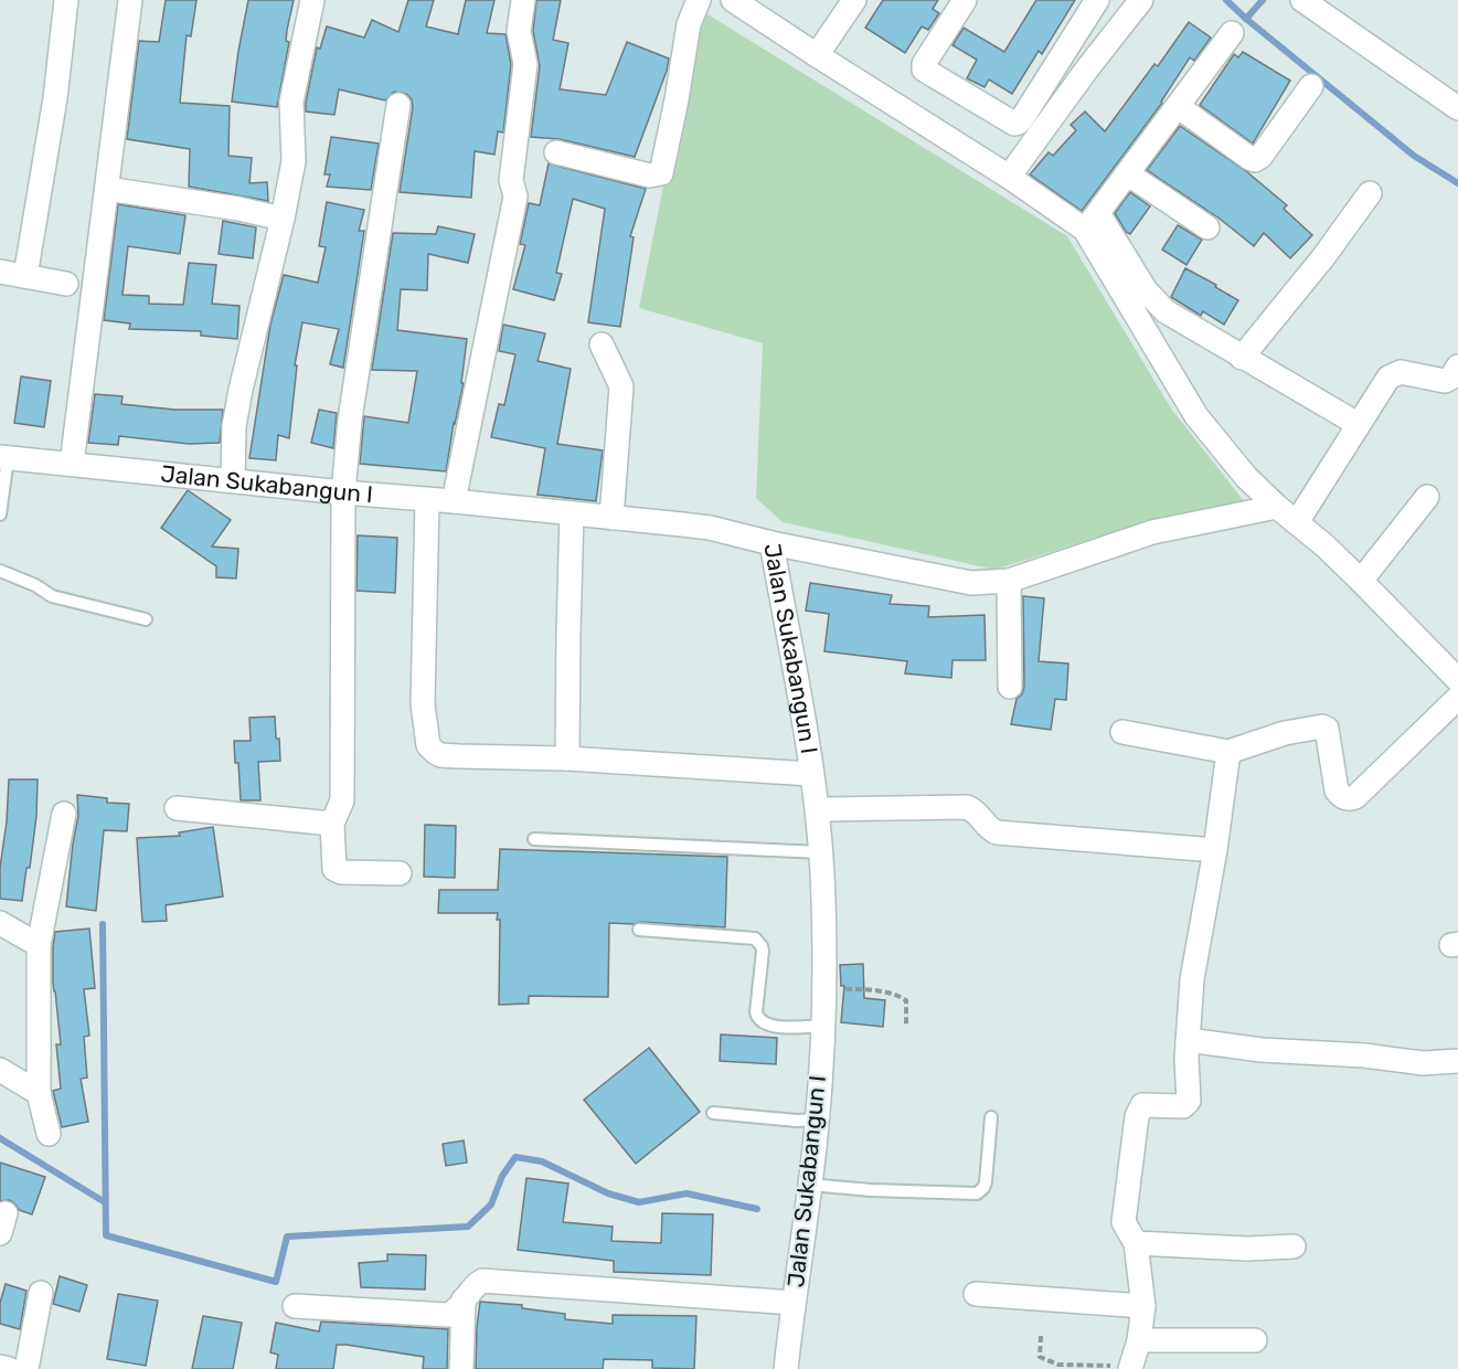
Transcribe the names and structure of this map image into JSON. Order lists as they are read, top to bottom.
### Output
{
  "streets": {
    "street": ["Jalan Sukabangun I"]
  }
}
